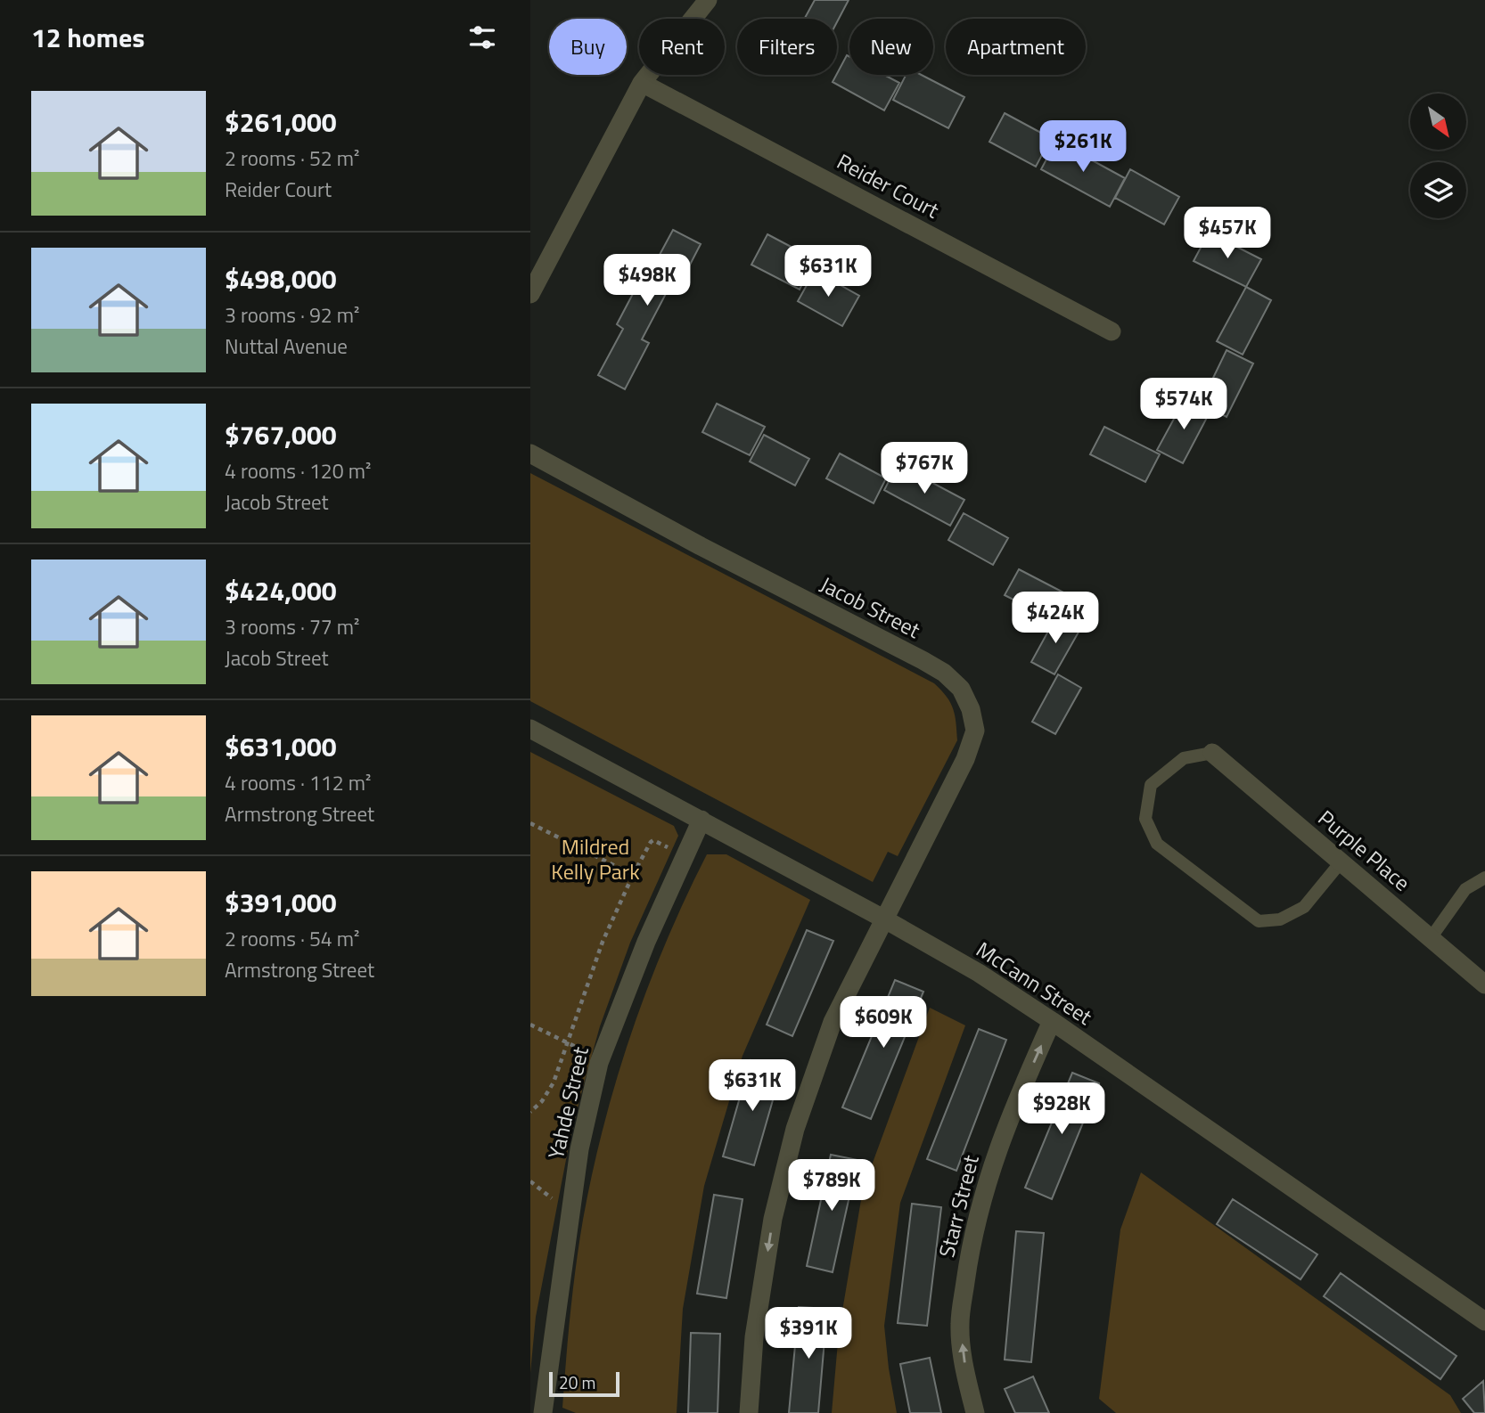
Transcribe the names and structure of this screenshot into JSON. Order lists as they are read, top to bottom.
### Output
{
  "streets": {
    "street": [
      "Reider Court",
      "Jacob Street",
      "Purple Place",
      "McCann Street",
      "Yahde Street",
      "Starr Street"
    ]
  },
  "crossings": [
    ["Jacob Street", "McCann Street"],
    ["McCann Street", "Yahde Street"],
    ["McCann Street", "Starr Street"]
  ],
  "one_way": ["Jacob Street", "Starr Street"],
  "parks": ["Mildred Kelly Park"],
  "scale_bar": "20 m",
  "north": "bottom right",
  "page": {
    "heading": "12 homes",
    "chip": [
      "Buy",
      "Rent",
      "Filters",
      "New",
      "Apartment"
    ],
    "list": [
      {
        "name": "$261,000",
        "note": "2 rooms · 52 m² · Reider Court"
      },
      {
        "name": "$498,000",
        "note": "3 rooms · 92 m² · Nuttal Avenue"
      },
      {
        "name": "$767,000",
        "note": "4 rooms · 120 m² · Jacob Street"
      },
      {
        "name": "$424,000",
        "note": "3 rooms · 77 m² · Jacob Street"
      },
      {
        "name": "$631,000",
        "note": "4 rooms · 112 m² · Armstrong Street"
      },
      {
        "name": "$391,000",
        "note": "2 rooms · 54 m² · Armstrong Street"
      }
    ],
    "price": [
      "$261K",
      "$457K",
      "$631K",
      "$498K",
      "$574K",
      "$767K",
      "$424K",
      "$609K",
      "$631K",
      "$928K",
      "$789K",
      "$391K"
    ],
    "scale": "20 m"
  }
}
